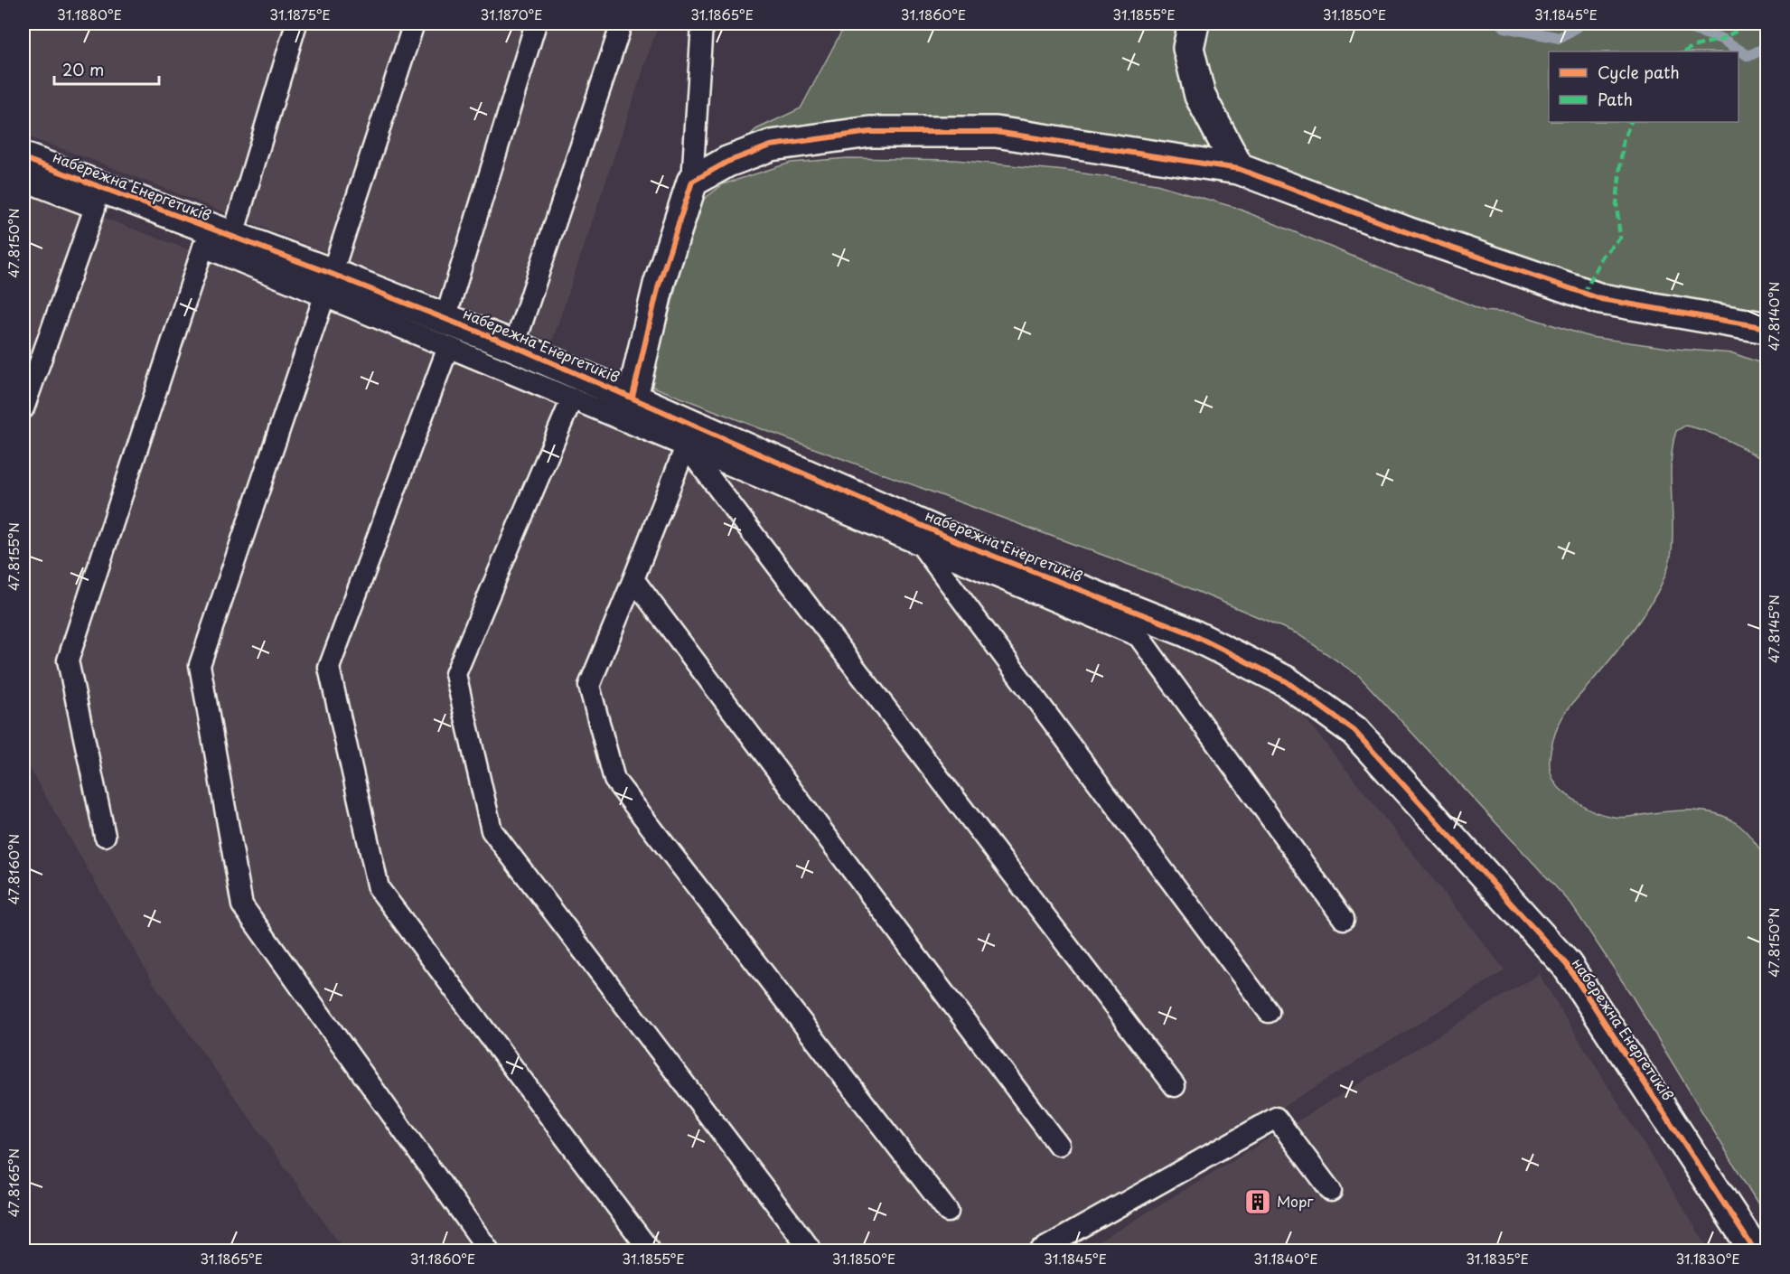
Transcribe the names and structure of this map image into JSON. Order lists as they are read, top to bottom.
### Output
{
  "streets": {
    "street": ["набережна Енергетиків"]
  },
  "places": {
    "building": ["Морг"]
  },
  "legend": ["Cycle path", "Path"],
  "scale_bar": "20 m",
  "coordinates": [
    "31.1880°E",
    "31.1875°E",
    "31.1870°E",
    "31.1865°E",
    "31.1860°E",
    "31.1855°E",
    "31.1850°E",
    "31.1845°E",
    "47.8150°N",
    "47.8140°N",
    "47.8155°N",
    "47.8145°N",
    "47.8160°N",
    "47.8165°N",
    "31.1840°E",
    "31.1835°E",
    "31.1830°E"
  ]
}
